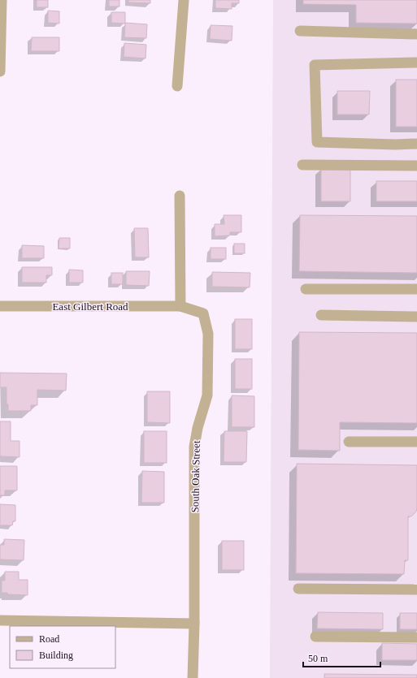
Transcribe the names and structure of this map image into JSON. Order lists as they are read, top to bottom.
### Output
{
  "streets": {
    "street": ["East Gilbert Road", "South Oak Street"]
  },
  "crossings": [
    ["East Gilbert Road", "South Oak Street"]
  ],
  "legend": ["Road", "Building"],
  "scale_bar": "50 m"
}
